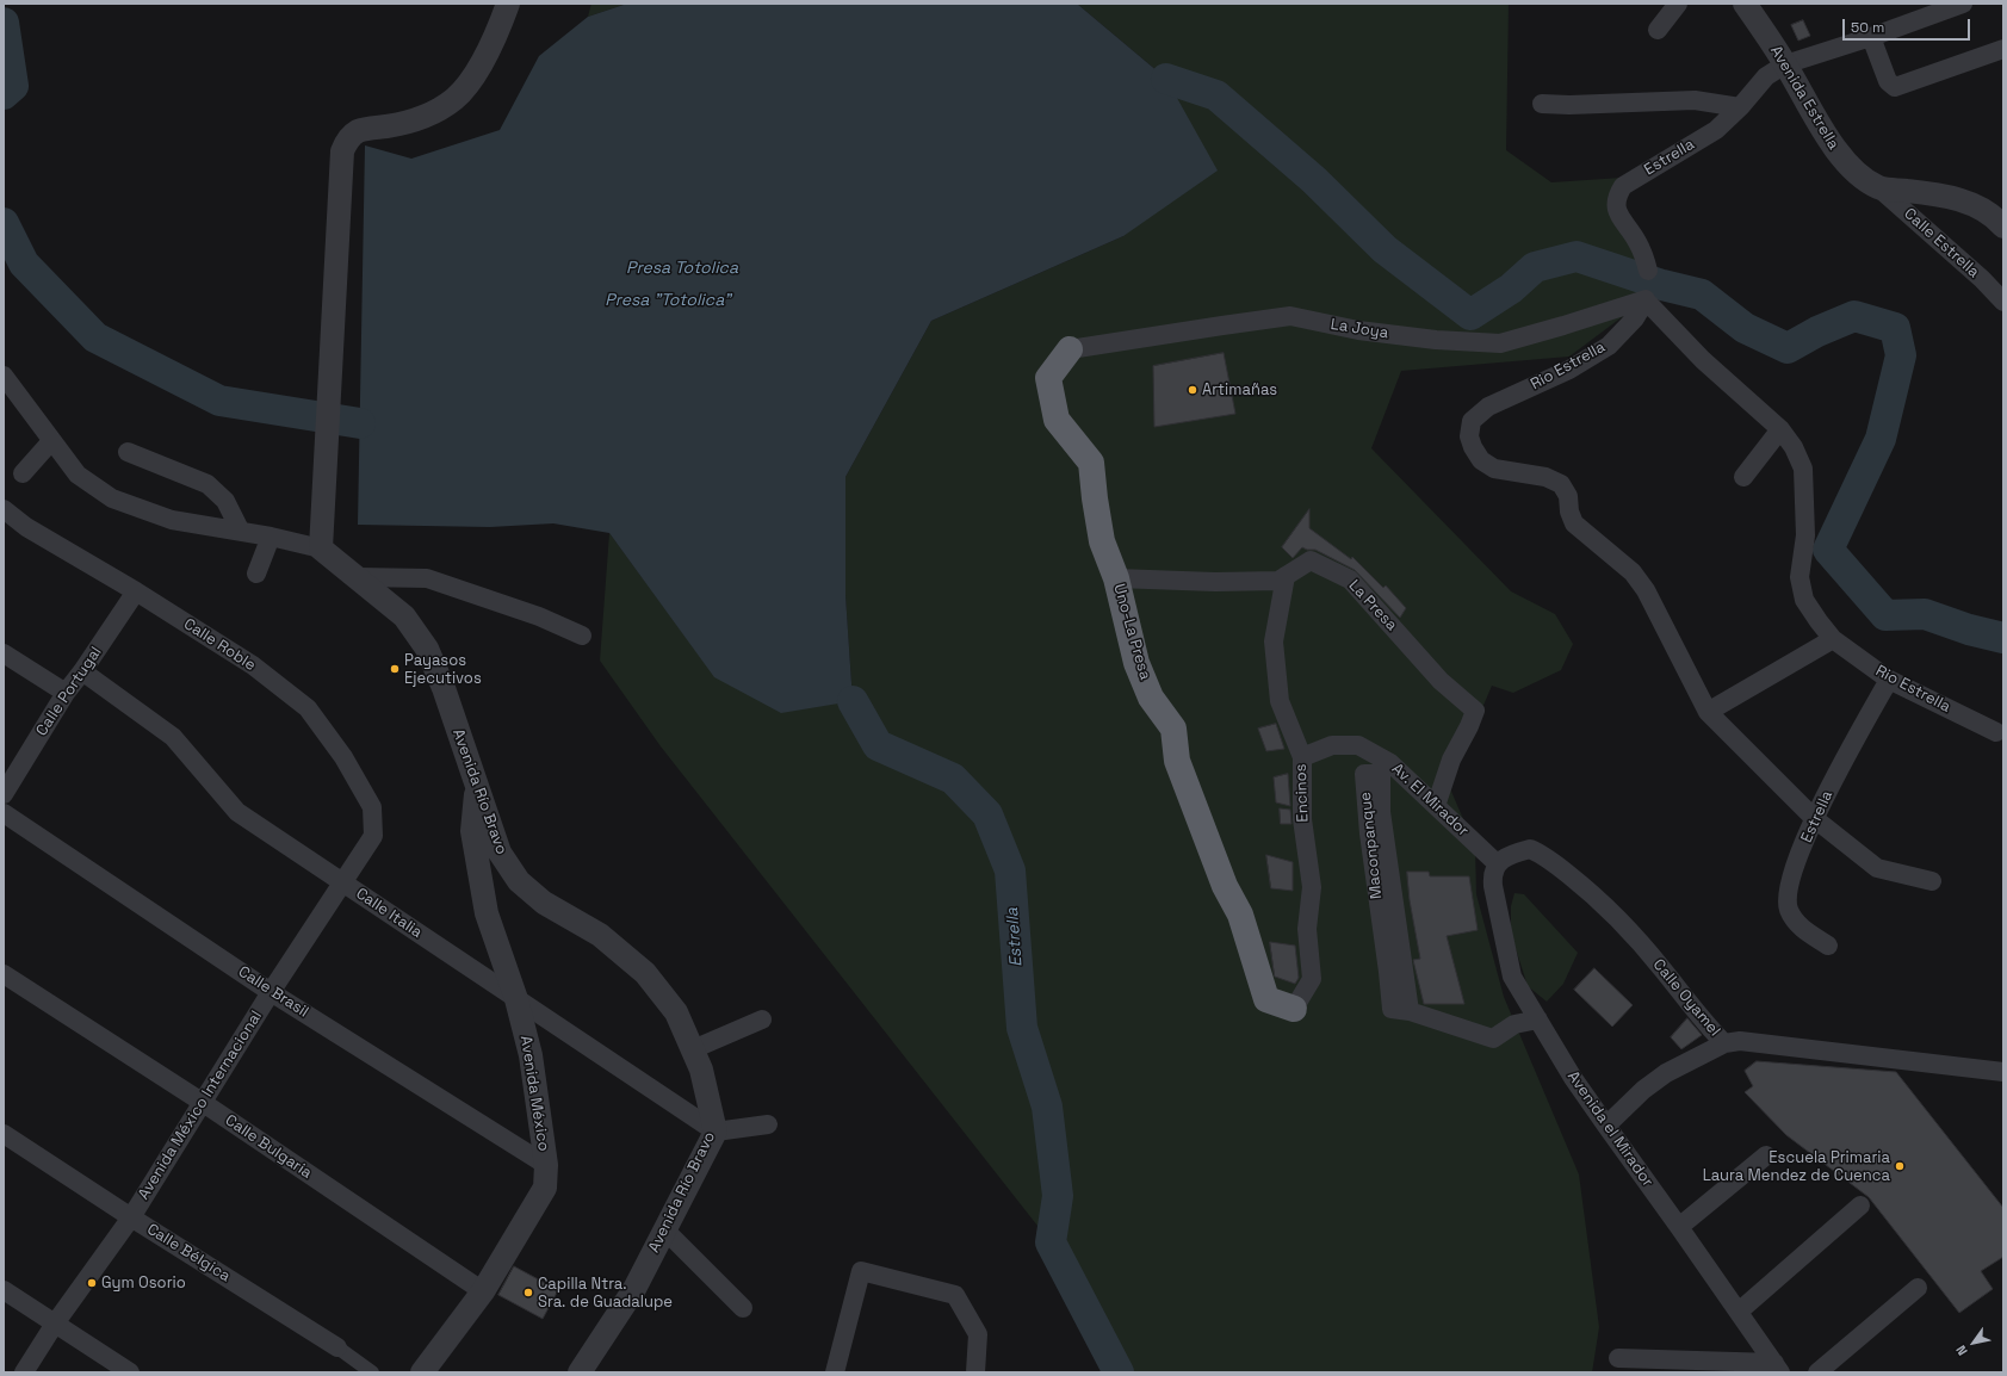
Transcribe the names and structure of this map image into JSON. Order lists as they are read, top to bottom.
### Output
{
  "streets": {
    "highway": ["Uno-La Presa"],
    "street": [
      "Avenida Estrella",
      "Estrella",
      "Calle Estrella",
      "La Joya",
      "Rio Estrella",
      "La Presa",
      "Calle Roble",
      "Calle Portugal",
      "Avenida Río Bravo",
      "Encinos",
      "Av. El Mirador",
      "Maconpanque",
      "Calle Italia",
      "Calle Brasil",
      "Calle Oyamel",
      "Avenida México",
      "Avenida México Internacional",
      "Avenida el Mirador",
      "Calle Bulgaria",
      "Calle Bélgica"
    ]
  },
  "crossings": [
    ["Avenida Estrella", "Estrella"],
    ["Avenida Estrella", "Calle Estrella"],
    ["Estrella", "Rio Estrella"],
    ["La Joya", "Rio Estrella"],
    ["La Joya", "Uno-La Presa"],
    ["La Presa", "Uno-La Presa"],
    ["La Presa", "Encinos"],
    ["La Presa", "Av. El Mirador"],
    ["Uno-La Presa", "Encinos"],
    ["Calle Roble", "Calle Portugal"],
    ["Calle Roble", "Avenida México Internacional"],
    ["Calle Portugal", "Calle Italia"],
    ["Avenida Río Bravo", "Calle Italia"],
    ["Avenida Río Bravo", "Avenida México"],
    ["Encinos", "Av. El Mirador"],
    ["Av. El Mirador", "Calle Oyamel"],
    ["Av. El Mirador", "Avenida el Mirador"],
    ["Calle Italia", "Avenida México"],
    ["Calle Italia", "Avenida México Internacional"],
    ["Calle Brasil", "Avenida México"],
    ["Calle Brasil", "Avenida México Internacional"],
    ["Calle Oyamel", "Avenida el Mirador"],
    ["Avenida México", "Calle Bulgaria"],
    ["Avenida México Internacional", "Calle Bulgaria"],
    ["Avenida México Internacional", "Calle Bélgica"]
  ],
  "water": ["Presa Totolica", "Presa \"Totolica\"", "Estrella"],
  "places": [
    "Artimañas",
    "Payasos Ejecutivos",
    "Escuela Primaria Laura Mendez de Cuenca",
    "Gym Osorio",
    "Capilla Ntra. Sra. de Guadalupe"
  ],
  "scale_bar": "50 m",
  "north": "bottom left"
}
